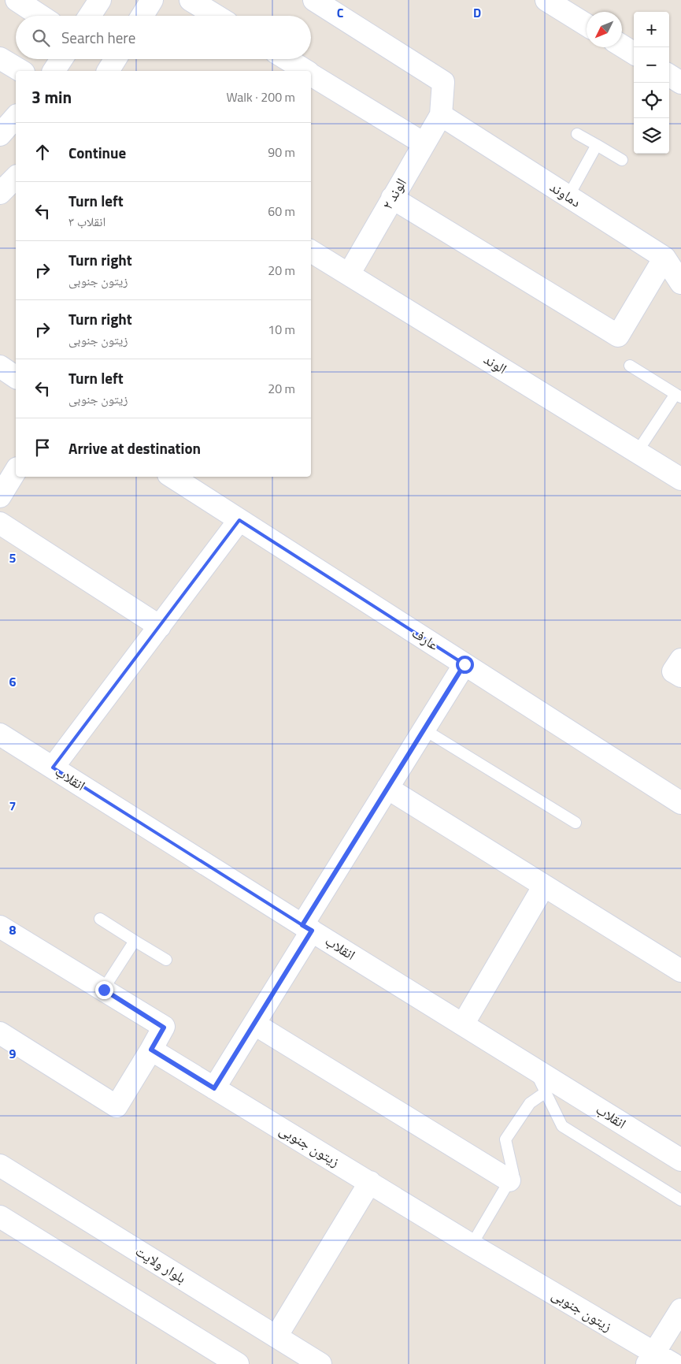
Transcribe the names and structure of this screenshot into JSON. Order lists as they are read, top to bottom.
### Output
{
  "streets": {
    "street": [
      "الوند ۲",
      "دماوند",
      "الوند",
      "عارف",
      "انقلاب",
      "زیتون جنوبی",
      "بلوار ولایت"
    ]
  },
  "crossings": [
    ["الوند ۲", "دماوند"],
    ["الوند ۲", "الوند"]
  ],
  "north": "bottom left",
  "page": {
    "map_buttons": ["+", "−"],
    "search": "Search here",
    "heading": ["3 min", "Walk · 200 m"],
    "list": [
      ["Continue", "90 m"],
      ["Turn left", "انقلاب ۳", "60 m"],
      ["Turn right", "زیتون جنوبی", "20 m"],
      ["Turn right", "زیتون جنوبی", "10 m"],
      ["Turn left", "زیتون جنوبی", "20 m"],
      "Arrive at destination"
    ]
  },
  "grid": {
    "columns": ["C", "D"],
    "rows": [
      "5",
      "6",
      "7",
      "8",
      "9"
    ]
  }
}
